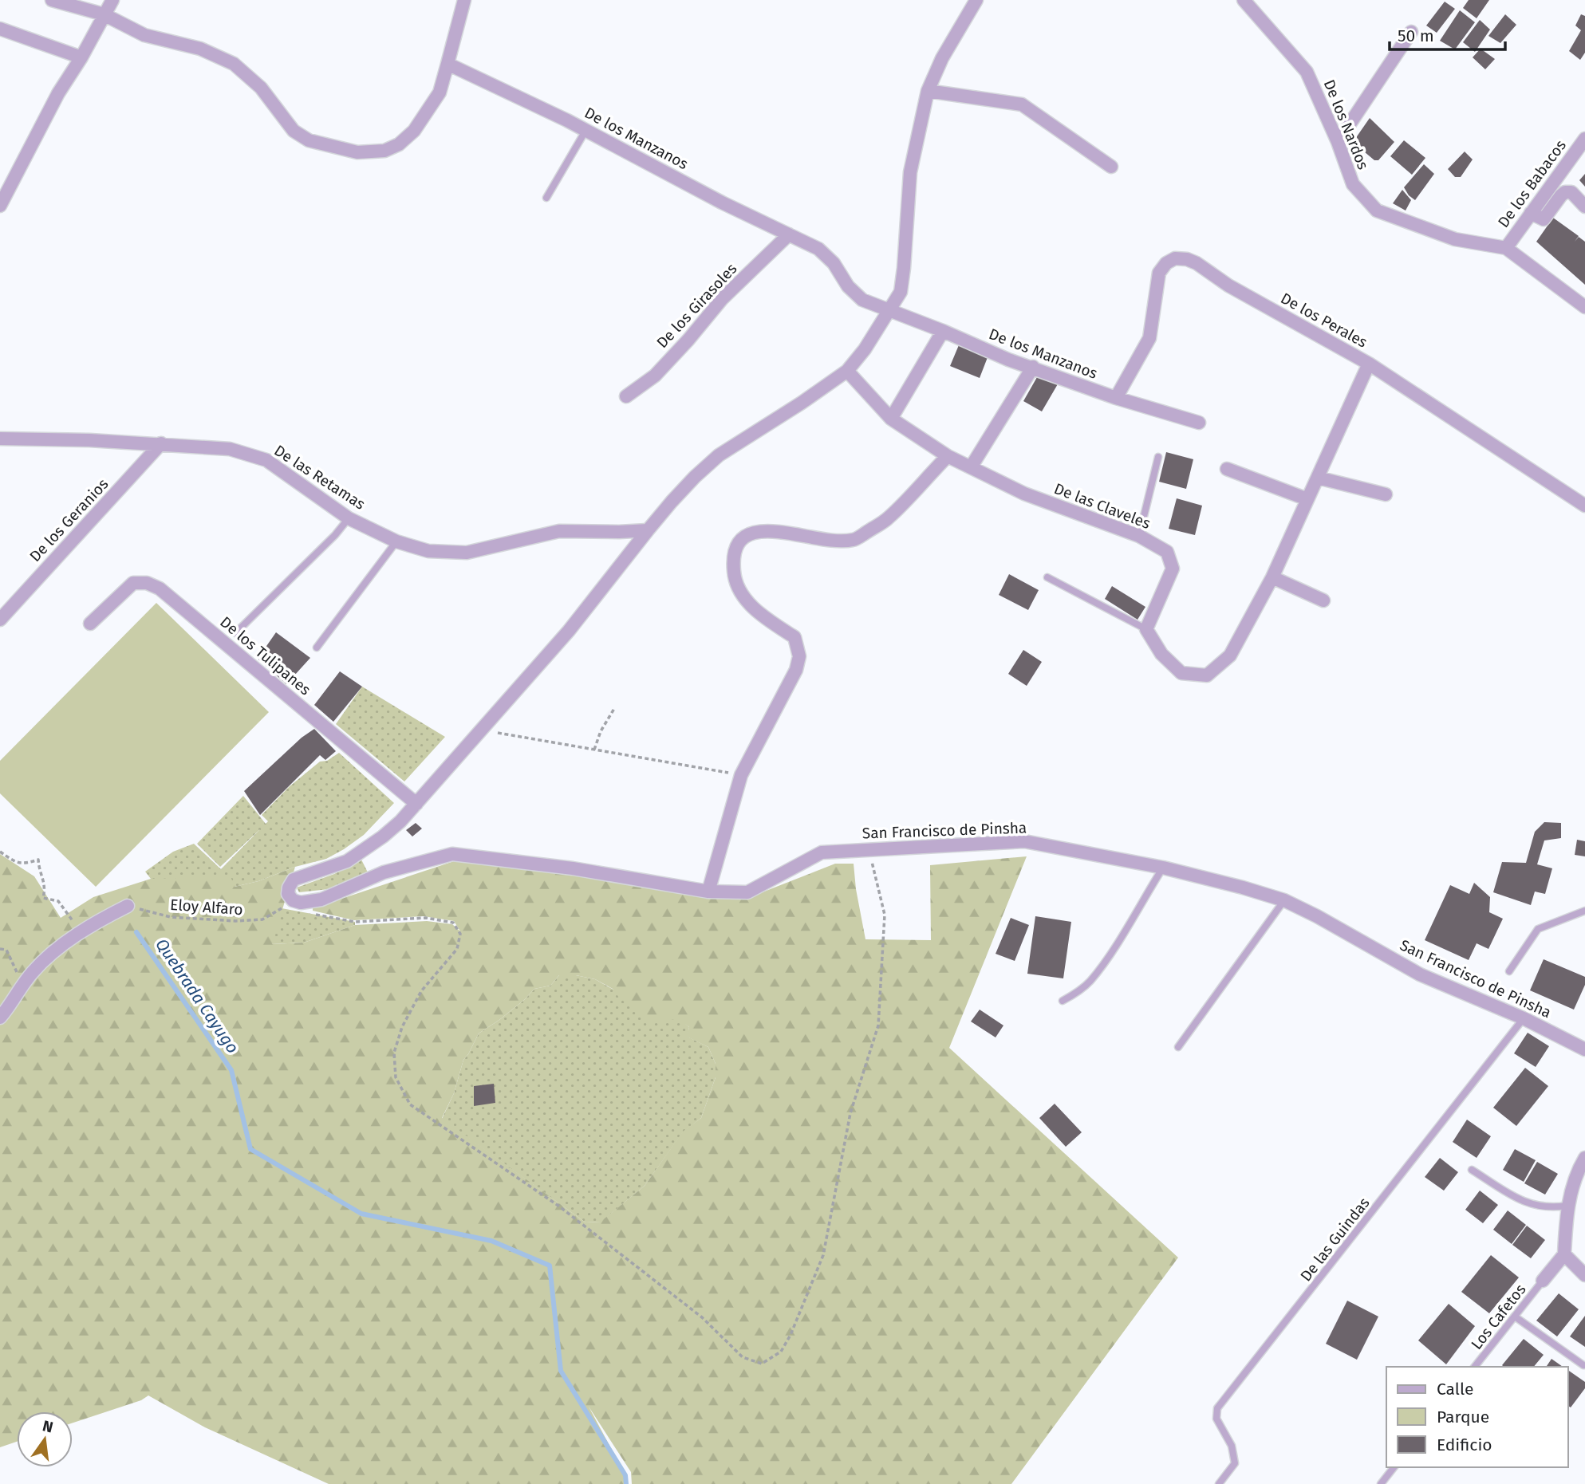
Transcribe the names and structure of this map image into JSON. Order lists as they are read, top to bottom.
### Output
{
  "streets": {
    "street": [
      "De los Nardos",
      "De los Manzanos",
      "De los Babacos",
      "De los Girasoles",
      "De los Perales",
      "De las Retamas",
      "De las Claveles",
      "De los Geranios",
      "De los Tulipanes",
      "San Francisco de Pinsha"
    ],
    "lane": ["De las Guindas", "Los Cafetos"],
    "path": ["Eloy Alfaro"]
  },
  "crossings": [
    ["De los Nardos", "De los Babacos"],
    ["De los Manzanos", "De los Girasoles"],
    ["De los Manzanos", "De los Perales"],
    ["De las Retamas", "De los Geranios"],
    ["De los Tulipanes", "San Francisco de Pinsha"],
    ["San Francisco de Pinsha", "De las Guindas"]
  ],
  "water": ["Quebrada Cayugo"],
  "legend": ["Calle", "Parque", "Edificio"],
  "scale_bar": "50 m",
  "north": "top"
}
